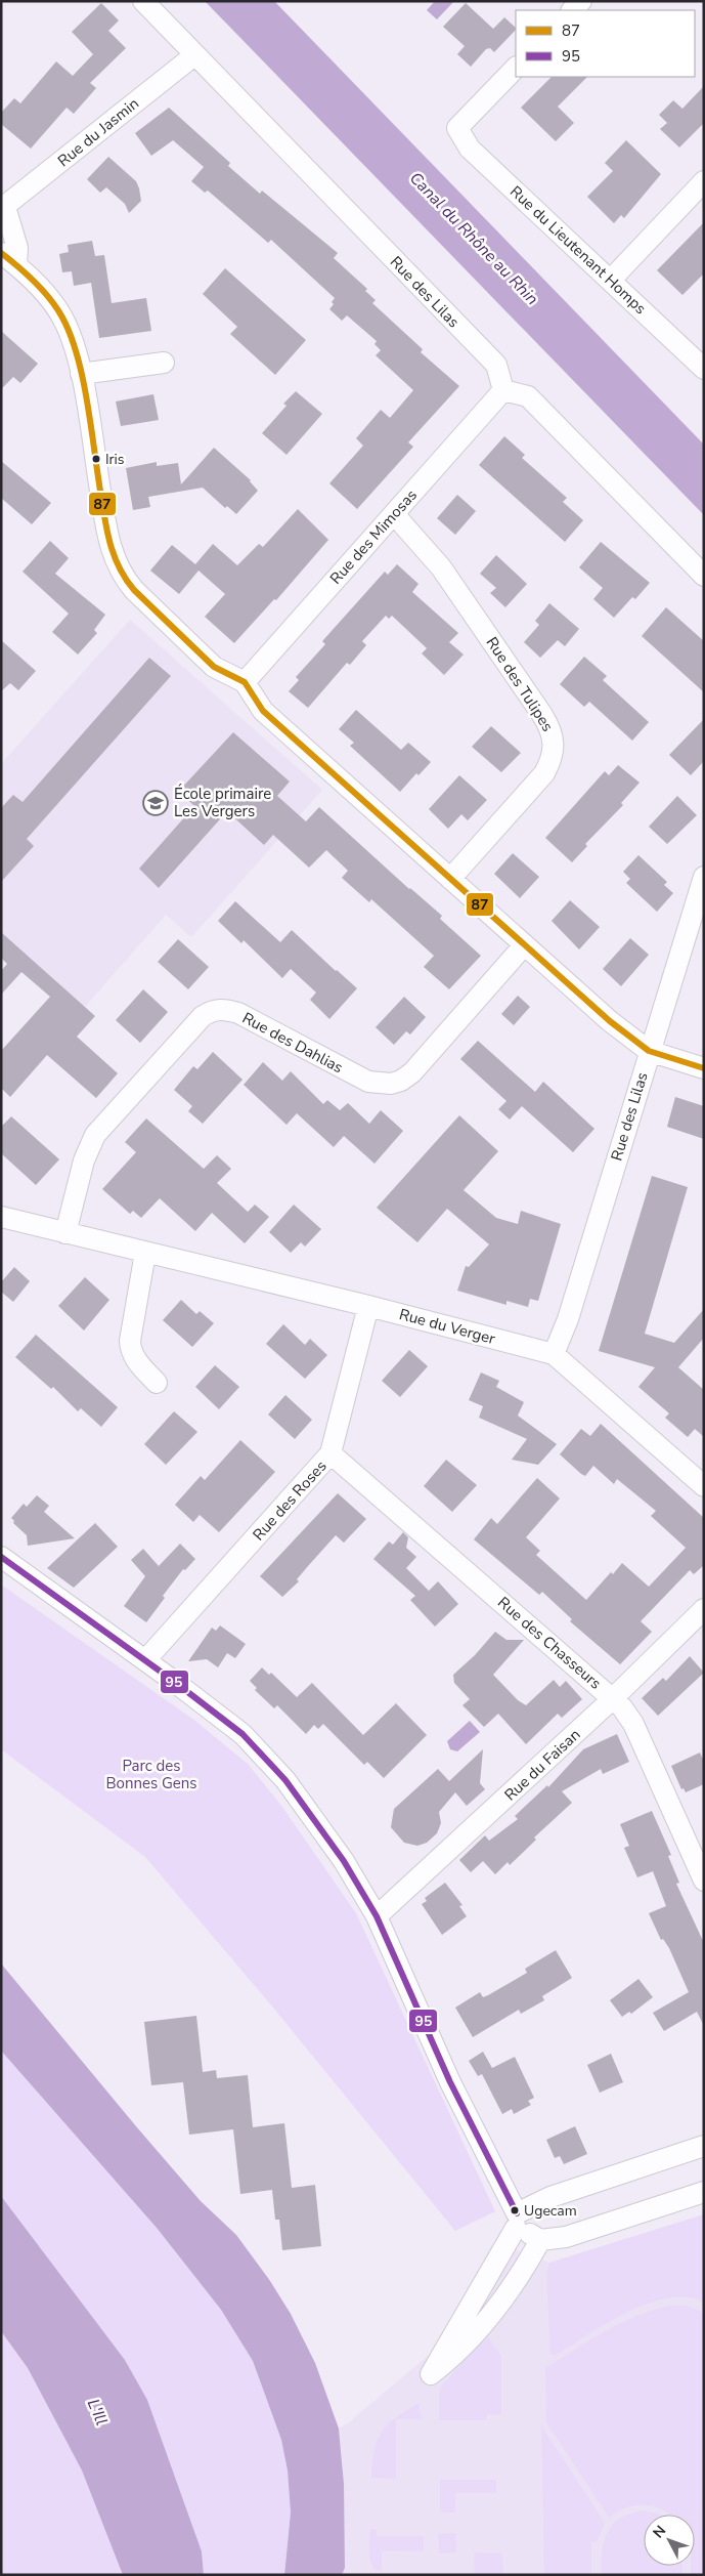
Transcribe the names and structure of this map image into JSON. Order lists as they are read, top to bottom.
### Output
{
  "streets": {
    "street": [
      "Rue du Jasmin",
      "Rue du Lieutenant Homps",
      "Rue des Lilas",
      "Rue des Mimosas",
      "Rue des Tulipes",
      "Rue des Dahlias",
      "Rue du Verger",
      "Rue des Roses",
      "Rue des Chasseurs",
      "Rue du Faisan"
    ]
  },
  "crossings": [
    ["Rue du Jasmin", "Rue des Lilas"],
    ["Rue des Lilas", "Rue des Mimosas"],
    ["Rue des Lilas", "Rue du Verger"],
    ["Rue des Mimosas", "Rue des Tulipes"],
    ["Rue des Dahlias", "Rue du Verger"],
    ["Rue du Verger", "Rue des Roses"],
    ["Rue des Roses", "Rue des Chasseurs"],
    ["Rue des Chasseurs", "Rue du Faisan"]
  ],
  "water": ["Canal du Rhône au Rhin", "L'Ill"],
  "parks": ["Parc des Bonnes Gens"],
  "places": {
    "other": ["Iris", "Ugecam"],
    "school or university": ["École primaire Les Vergers"]
  },
  "lines": ["transit line 87", "transit line 95"],
  "legend": ["87", "95"],
  "north": "top left"
}
